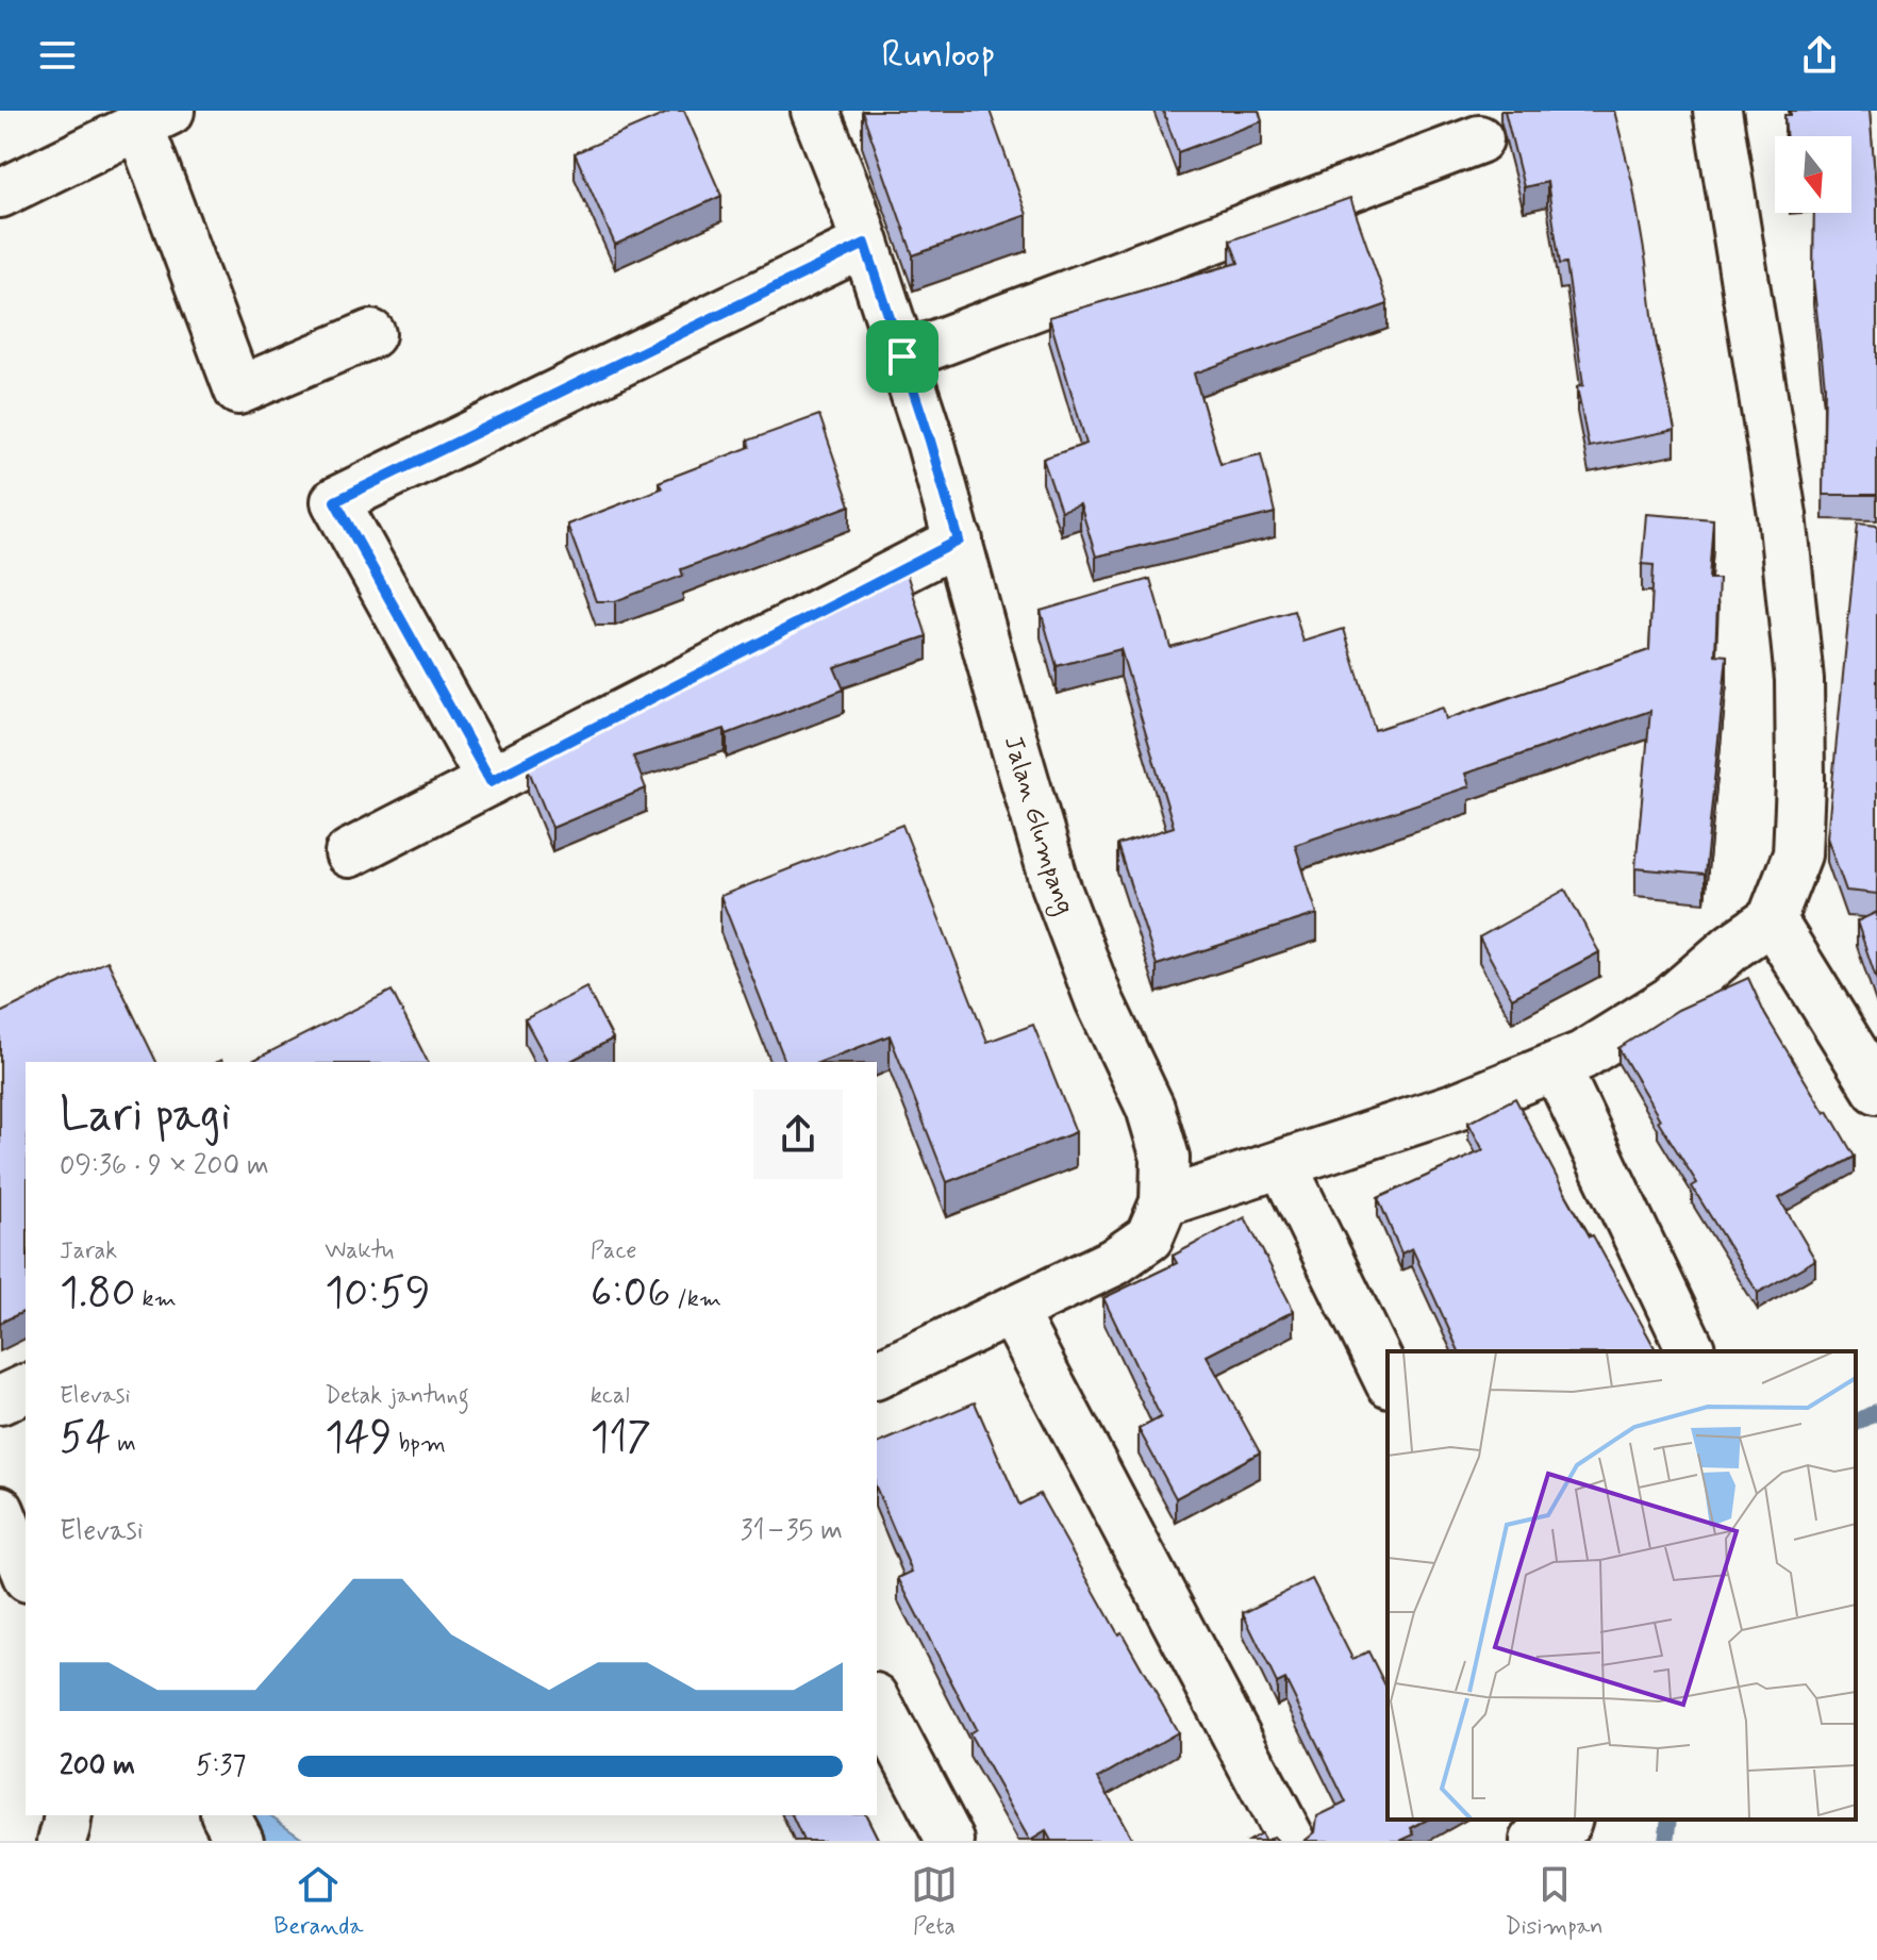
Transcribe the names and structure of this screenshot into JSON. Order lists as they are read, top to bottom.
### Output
{
  "streets": {
    "street": ["Jalan Glumpang"]
  },
  "north": "bottom",
  "page": {
    "header": "Runloop",
    "heading": ["Lari pagi", "09:36 · 9 × 200 m"],
    "stats": [
      ["Jarak", "1.80 km"],
      ["Waktu", "10:59"],
      ["Pace", "6:06 /km"],
      ["Elevasi", "54 m"],
      ["Detak jantung", "149 bpm"],
      ["kcal", "117"]
    ],
    "chart": ["Elevasi", "31–35 m"],
    "list": [
      {
        "name": "200 m",
        "note": "5:37"
      }
    ],
    "tabs": ["Beranda", "Peta", "Disimpan"]
  }
}
